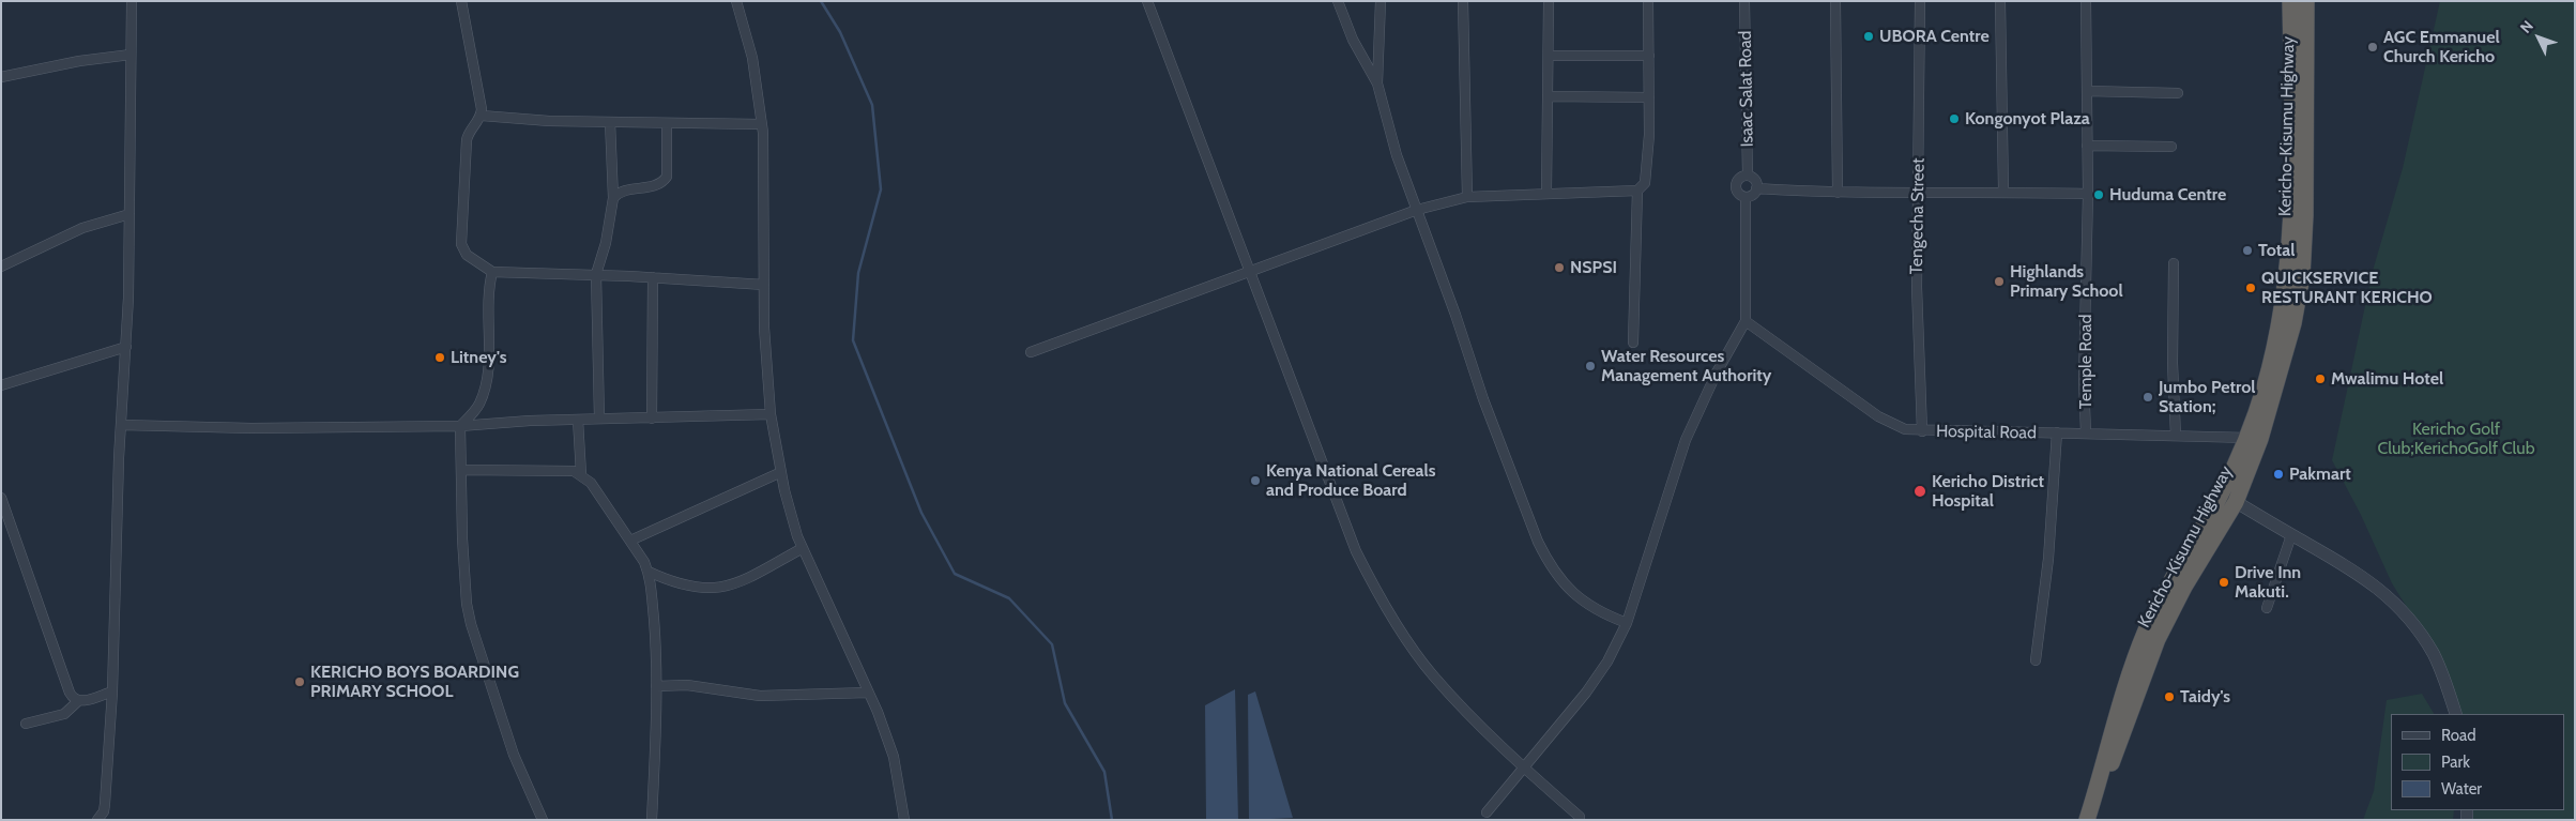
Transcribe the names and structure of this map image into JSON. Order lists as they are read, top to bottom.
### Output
{
  "streets": {
    "highway": ["Kericho-Kisumu Highway"],
    "street": [
      "Isaac Salat Road",
      "Tengecha Street",
      "Temple Road",
      "Hospital Road"
    ]
  },
  "crossings": [
    ["Kericho-Kisumu Highway", "Hospital Road"],
    ["Tengecha Street", "Hospital Road"],
    ["Temple Road", "Hospital Road"]
  ],
  "parks": ["Kericho Golf Club;KerichoGolf Club"],
  "places": [
    "UBORA Centre",
    "AGC Emmanuel Church Kericho",
    "Kongonyot Plaza",
    "Huduma Centre",
    "Total",
    "NSPSI",
    "Highlands Primary School",
    "QUICKSERVICE RESTURANT KERICHO",
    "Litney's",
    "Water Resources Management Authority",
    "Mwalimu Hotel",
    "Jumbo Petrol Station;",
    "Pakmart",
    "Kenya National Cereals and Produce Board",
    "Kericho District Hospital",
    "Drive Inn Makuti.",
    "KERICHO BOYS BOARDING PRIMARY SCHOOL",
    "Taidy's"
  ],
  "legend": ["Road", "Park", "Water"],
  "north": "top left"
}
